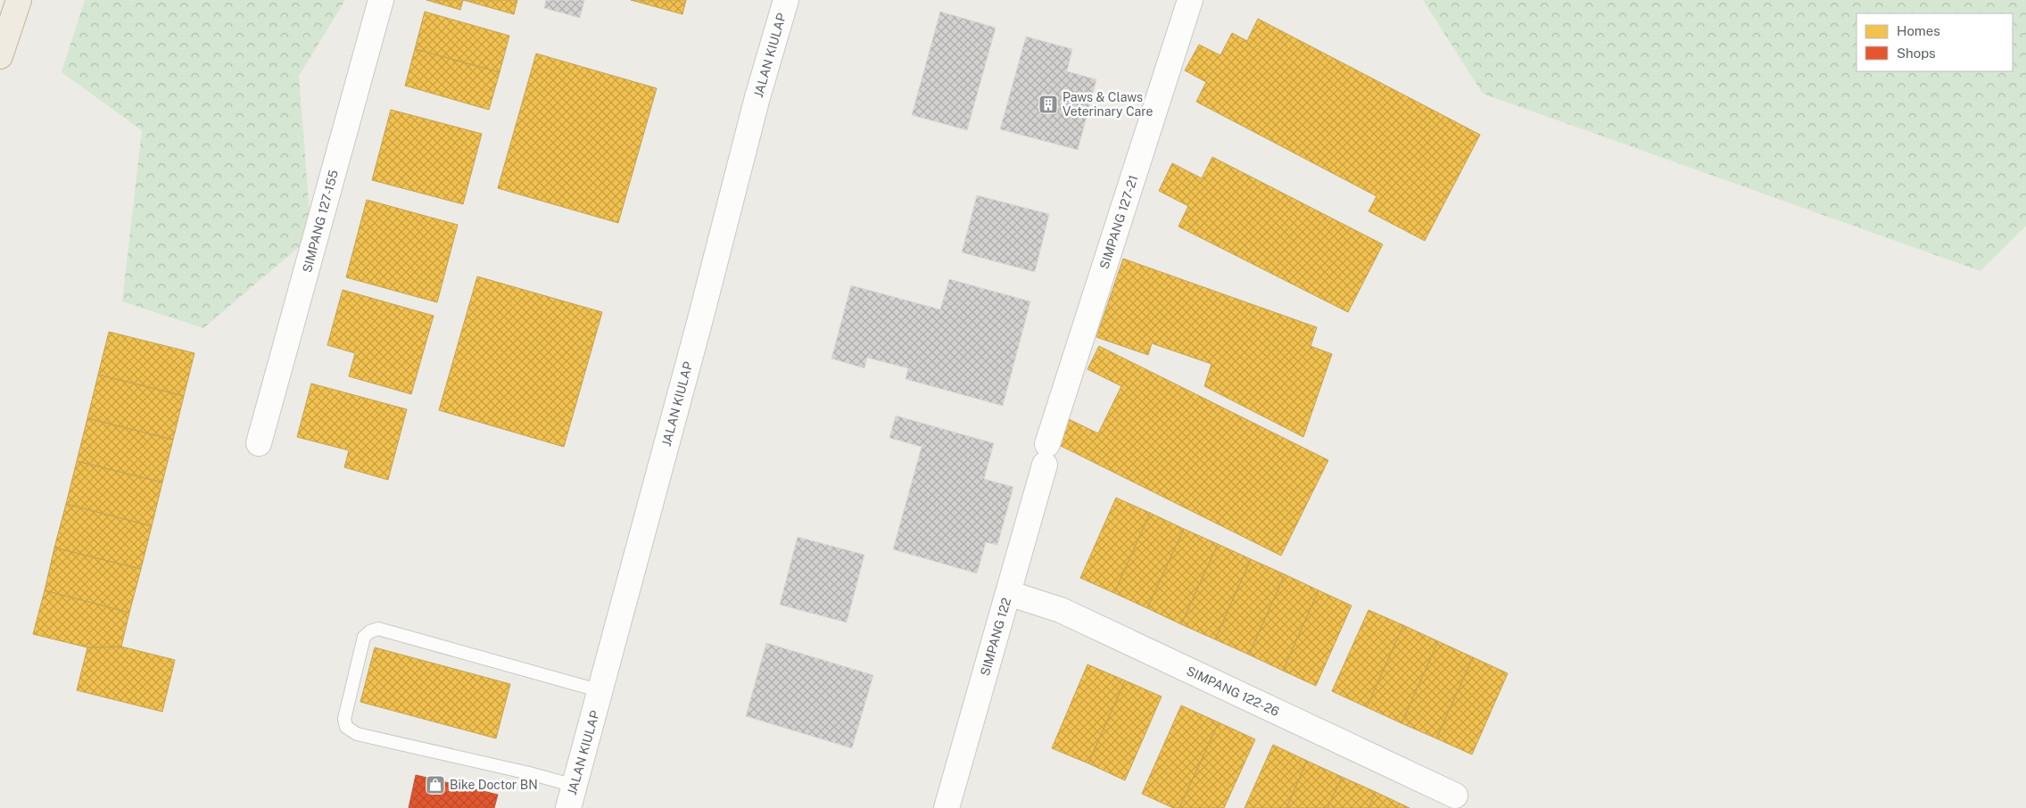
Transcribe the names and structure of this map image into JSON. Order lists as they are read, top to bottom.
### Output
{
  "streets": {
    "street": [
      "JALAN KIULAP",
      "SIMPANG 127-155",
      "SIMPANG 127-21",
      "SIMPANG 122",
      "SIMPANG 122-26"
    ]
  },
  "crossings": [
    ["SIMPANG 127-21", "SIMPANG 122"],
    ["SIMPANG 122", "SIMPANG 122-26"]
  ],
  "places": {
    "building": ["Paws & Claws Veterinary Care"],
    "shop": ["Bike Doctor BN"]
  },
  "legend": ["Homes", "Shops"]
}
